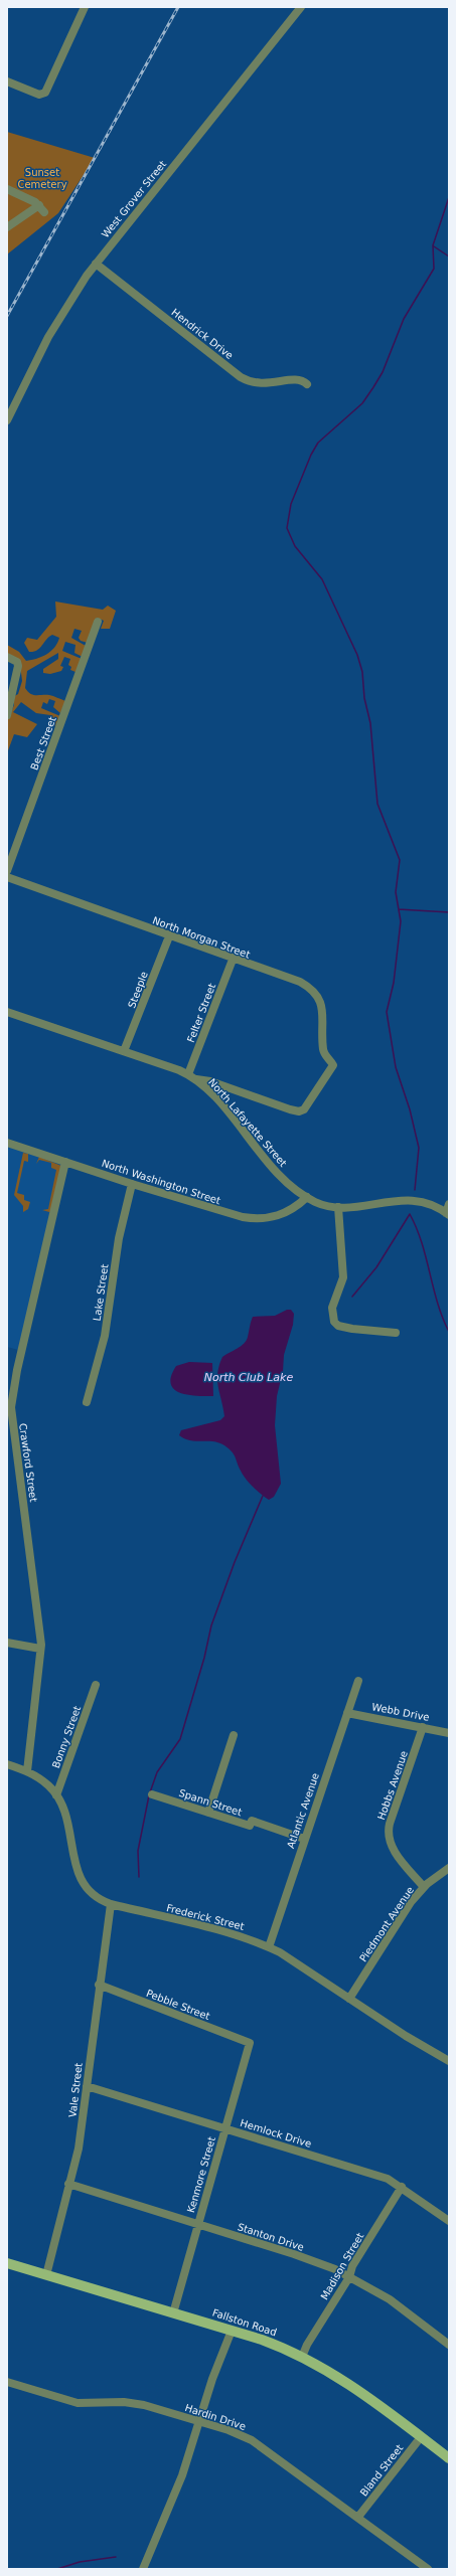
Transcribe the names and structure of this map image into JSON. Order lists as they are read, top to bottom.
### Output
{
  "streets": {
    "main road": ["Fallston Road"],
    "street": [
      "West Grover Street",
      "Hendrick Drive",
      "Best Street",
      "North Morgan Street",
      "Steeple",
      "Felter Street",
      "North Lafayette Street",
      "North Washington Street",
      "Lake Street",
      "Crawford Street",
      "Webb Drive",
      "Bonny Street",
      "Hobbs Avenue",
      "Spann Street",
      "Atlantic Avenue",
      "Frederick Street",
      "Piedmont Avenue",
      "Pebble Street",
      "Vale Street",
      "Hemlock Drive",
      "Kenmore Street",
      "Stanton Drive",
      "Madison Street",
      "Hardin Drive",
      "Bland Street"
    ]
  },
  "crossings": [
    ["West Grover Street", "Hendrick Drive"],
    ["North Morgan Street", "Steeple"],
    ["North Morgan Street", "Felter Street"],
    ["North Morgan Street", "North Lafayette Street"],
    ["Steeple", "North Lafayette Street"],
    ["Felter Street", "North Lafayette Street"],
    ["North Lafayette Street", "North Washington Street"],
    ["North Washington Street", "Lake Street"],
    ["North Washington Street", "Crawford Street"],
    ["Crawford Street", "Frederick Street"],
    ["Webb Drive", "Hobbs Avenue"],
    ["Webb Drive", "Atlantic Avenue"],
    ["Bonny Street", "Frederick Street"],
    ["Hobbs Avenue", "Piedmont Avenue"],
    ["Spann Street", "Atlantic Avenue"],
    ["Atlantic Avenue", "Frederick Street"],
    ["Frederick Street", "Piedmont Avenue"],
    ["Frederick Street", "Vale Street"],
    ["Pebble Street", "Vale Street"],
    ["Pebble Street", "Kenmore Street"],
    ["Vale Street", "Hemlock Drive"],
    ["Vale Street", "Stanton Drive"],
    ["Vale Street", "Fallston Road"],
    ["Hemlock Drive", "Kenmore Street"],
    ["Hemlock Drive", "Madison Street"],
    ["Kenmore Street", "Stanton Drive"],
    ["Kenmore Street", "Fallston Road"],
    ["Stanton Drive", "Madison Street"],
    ["Madison Street", "Fallston Road"],
    ["Fallston Road", "Bland Street"],
    ["Hardin Drive", "Bland Street"]
  ],
  "water": ["North Club Lake"],
  "parks": ["Sunset Cemetery"]
}
